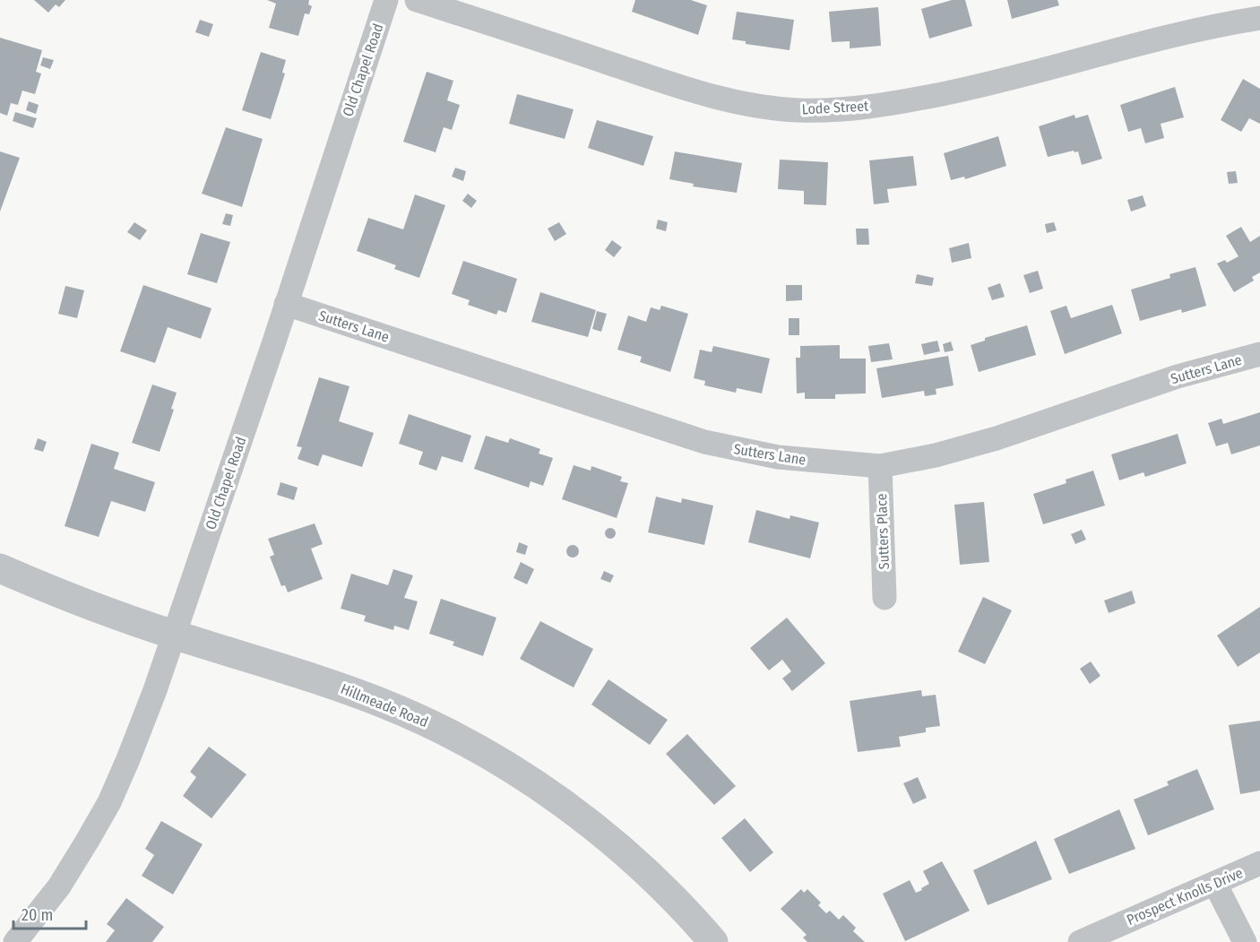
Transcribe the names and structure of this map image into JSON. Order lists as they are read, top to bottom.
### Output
{
  "streets": {
    "street": [
      "Old Chapel Road",
      "Lode Street",
      "Sutters Lane",
      "Sutters Place",
      "Hillmeade Road",
      "Prospect Knolls Drive"
    ]
  },
  "crossings": [
    ["Old Chapel Road", "Sutters Lane"],
    ["Old Chapel Road", "Hillmeade Road"],
    ["Sutters Lane", "Sutters Place"]
  ],
  "scale_bar": "20 m"
}
